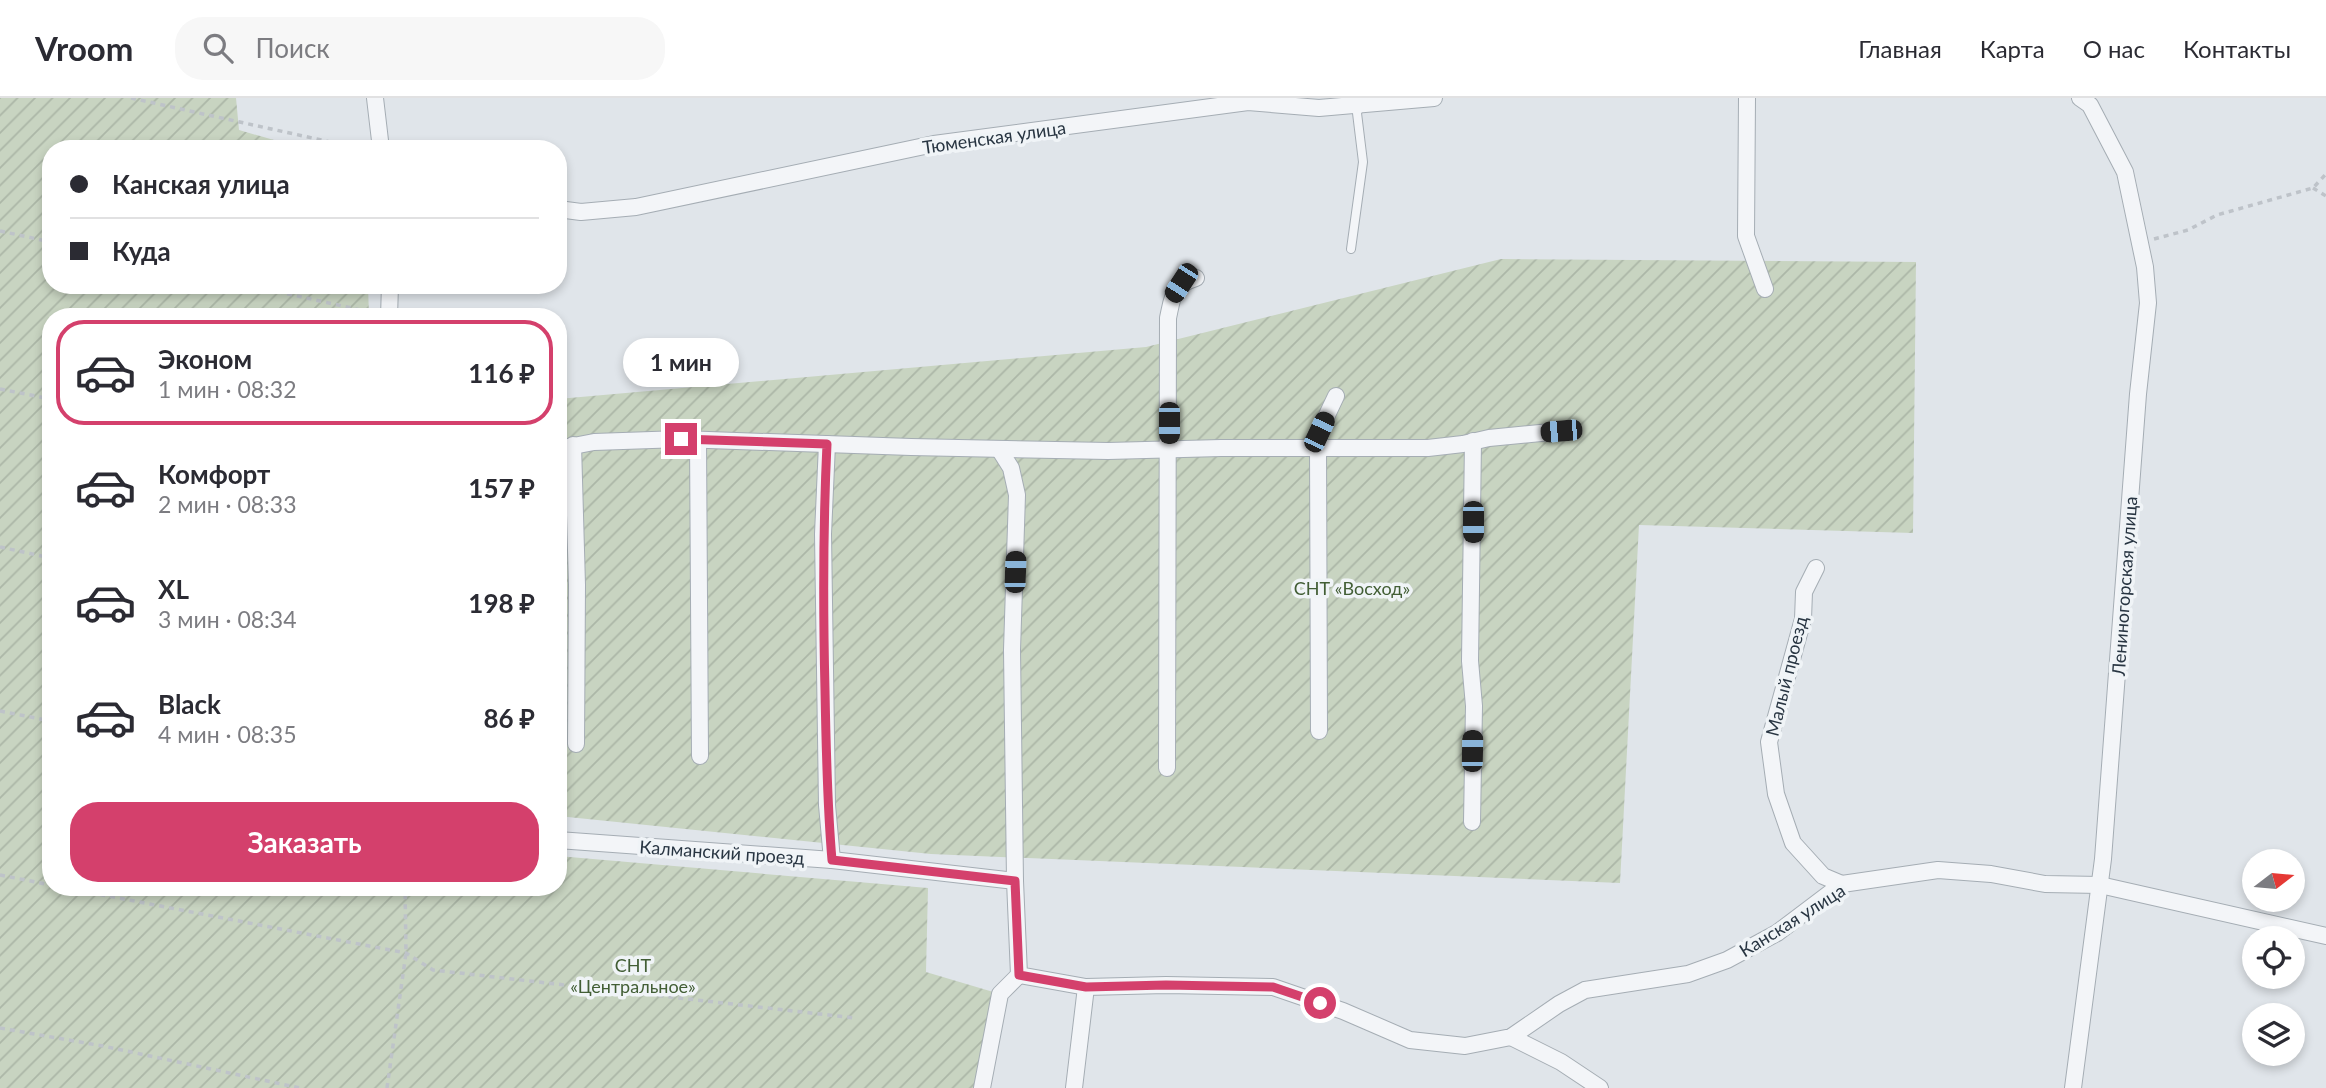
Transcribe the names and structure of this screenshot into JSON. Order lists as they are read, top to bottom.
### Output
{
  "streets": {
    "street": [
      "Тюменская улица",
      "Лениногорская улица",
      "Малый проезд",
      "Калманский проезд",
      "Канская улица"
    ]
  },
  "crossings": [
    ["Лениногорская улица", "Канская улица"],
    ["Малый проезд", "Канская улица"]
  ],
  "parks": ["СНТ «Восход»", "СНТ «Центральное»"],
  "north": "right",
  "page": {
    "header": "Vroom",
    "search": "Поиск",
    "nav": [
      "Главная",
      "Карта",
      "О нас",
      "Контакты"
    ],
    "banner": ["Канская улица", "Куда"],
    "list": [
      {
        "name": "Эконом",
        "note": "1 мин · 08:32",
        "value": "116 ₽"
      },
      {
        "name": "Комфорт",
        "note": "2 мин · 08:33",
        "value": "157 ₽"
      },
      {
        "name": "XL",
        "note": "3 мин · 08:34",
        "value": "198 ₽"
      },
      {
        "name": "Black",
        "note": "4 мин · 08:35",
        "value": "86 ₽"
      }
    ],
    "bubble": "1 мин",
    "buttons": "Заказать"
  }
}
